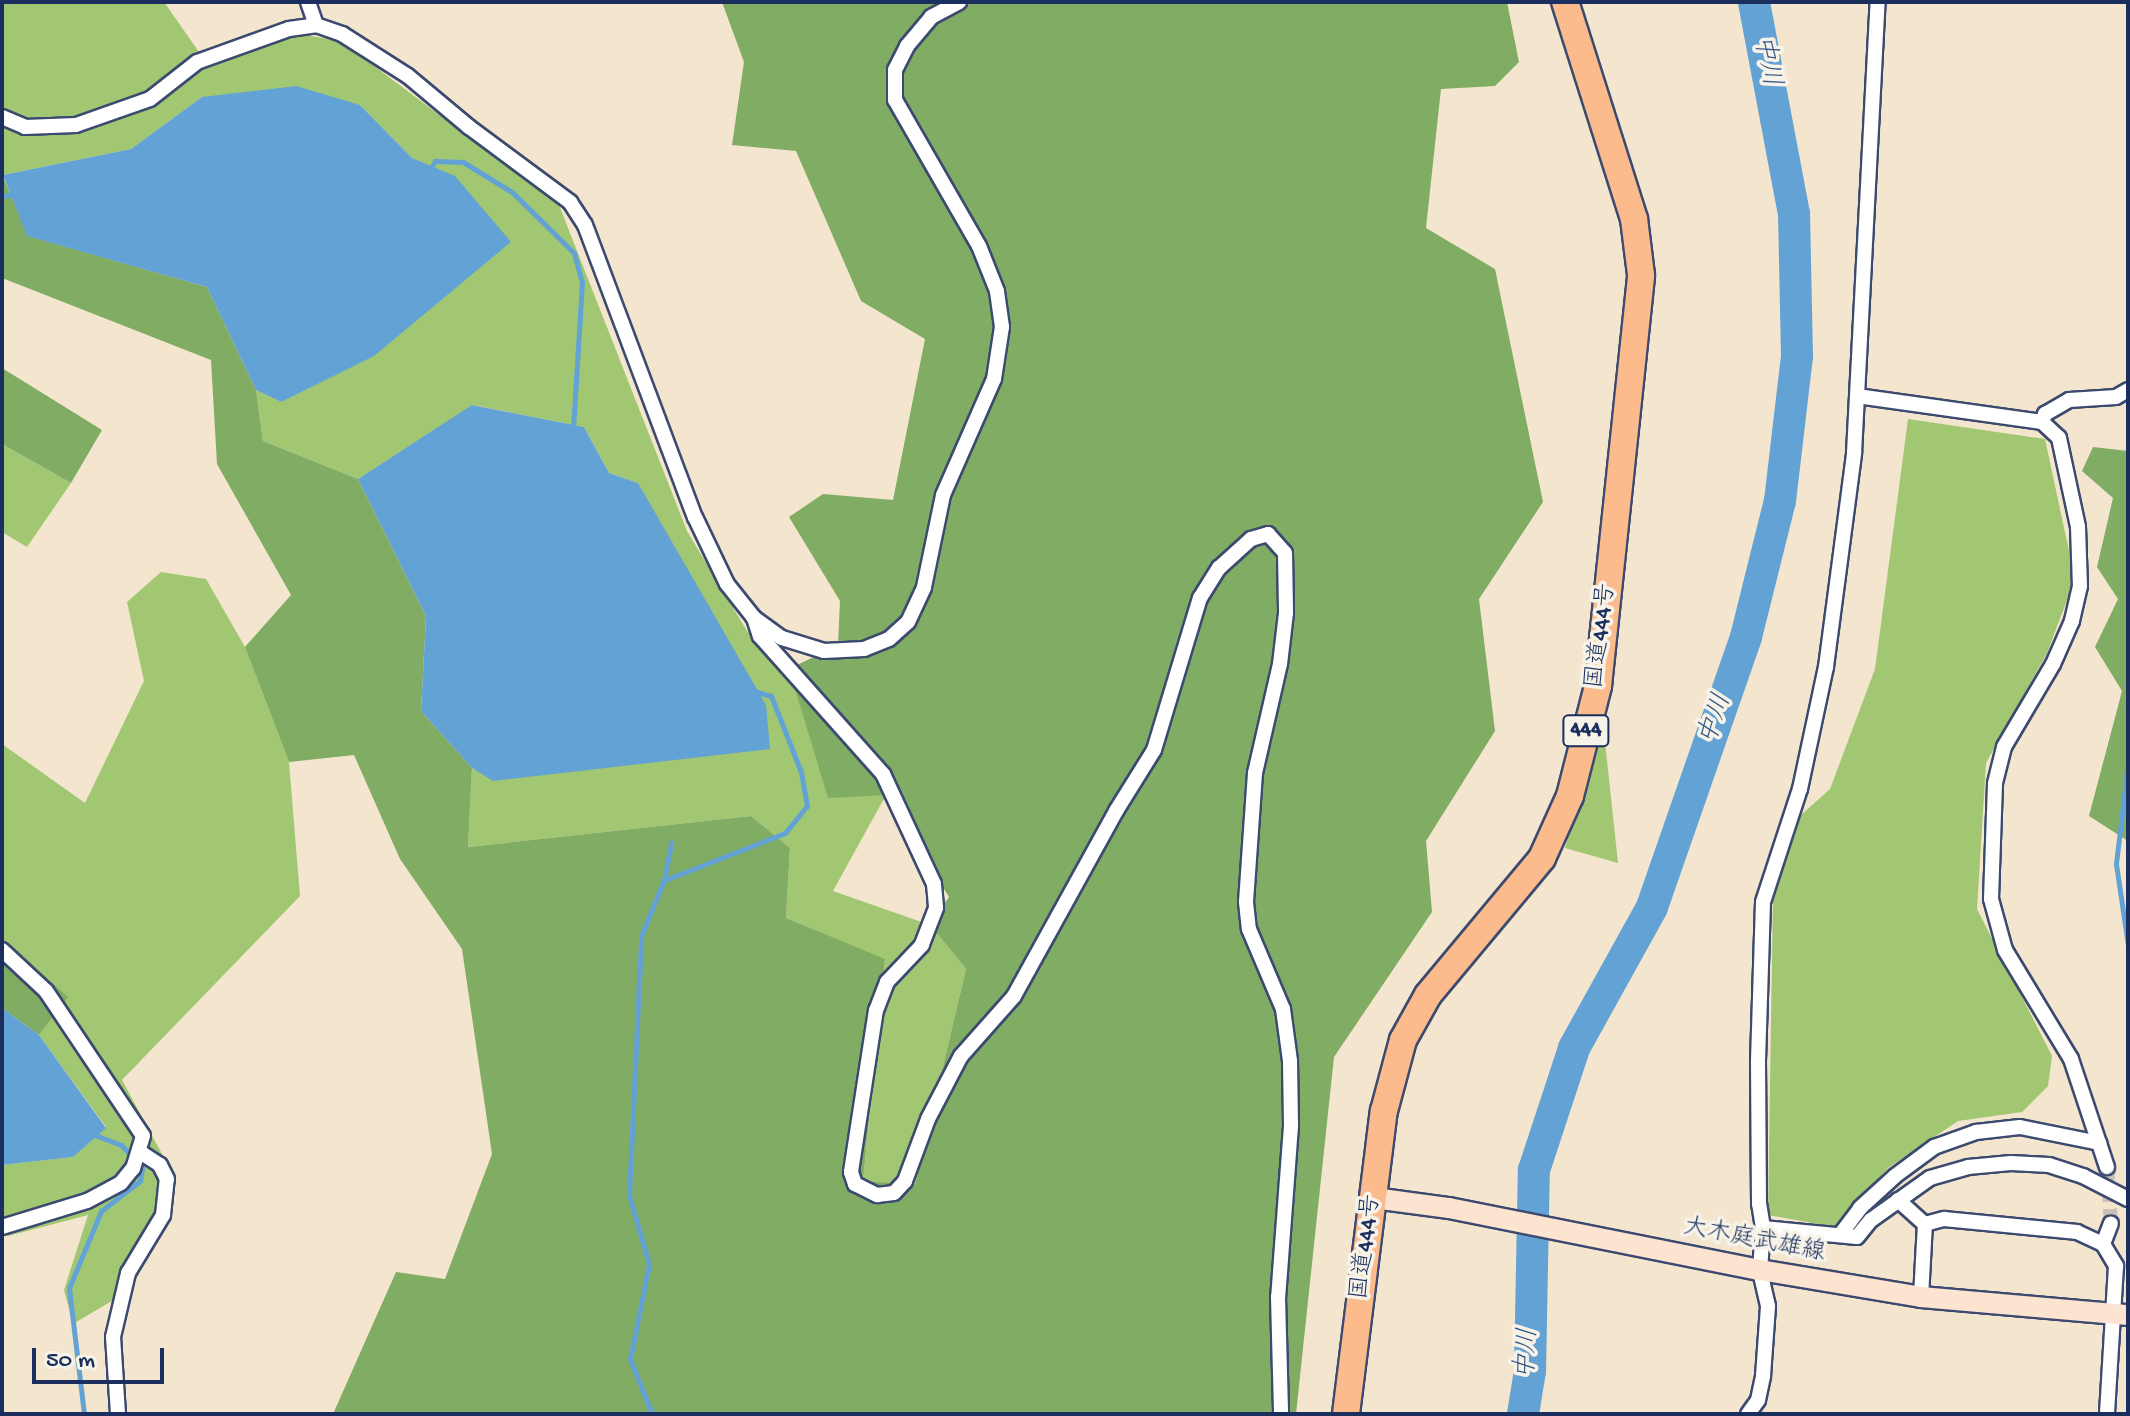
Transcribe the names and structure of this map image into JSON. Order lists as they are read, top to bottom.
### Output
{
  "streets": {
    "highway": ["国道444号", "444"],
    "main road": ["大木庭武雄線"]
  },
  "crossings": [
    ["国道444号", "大木庭武雄線"]
  ],
  "water": ["中川"],
  "scale_bar": "50 m"
}
